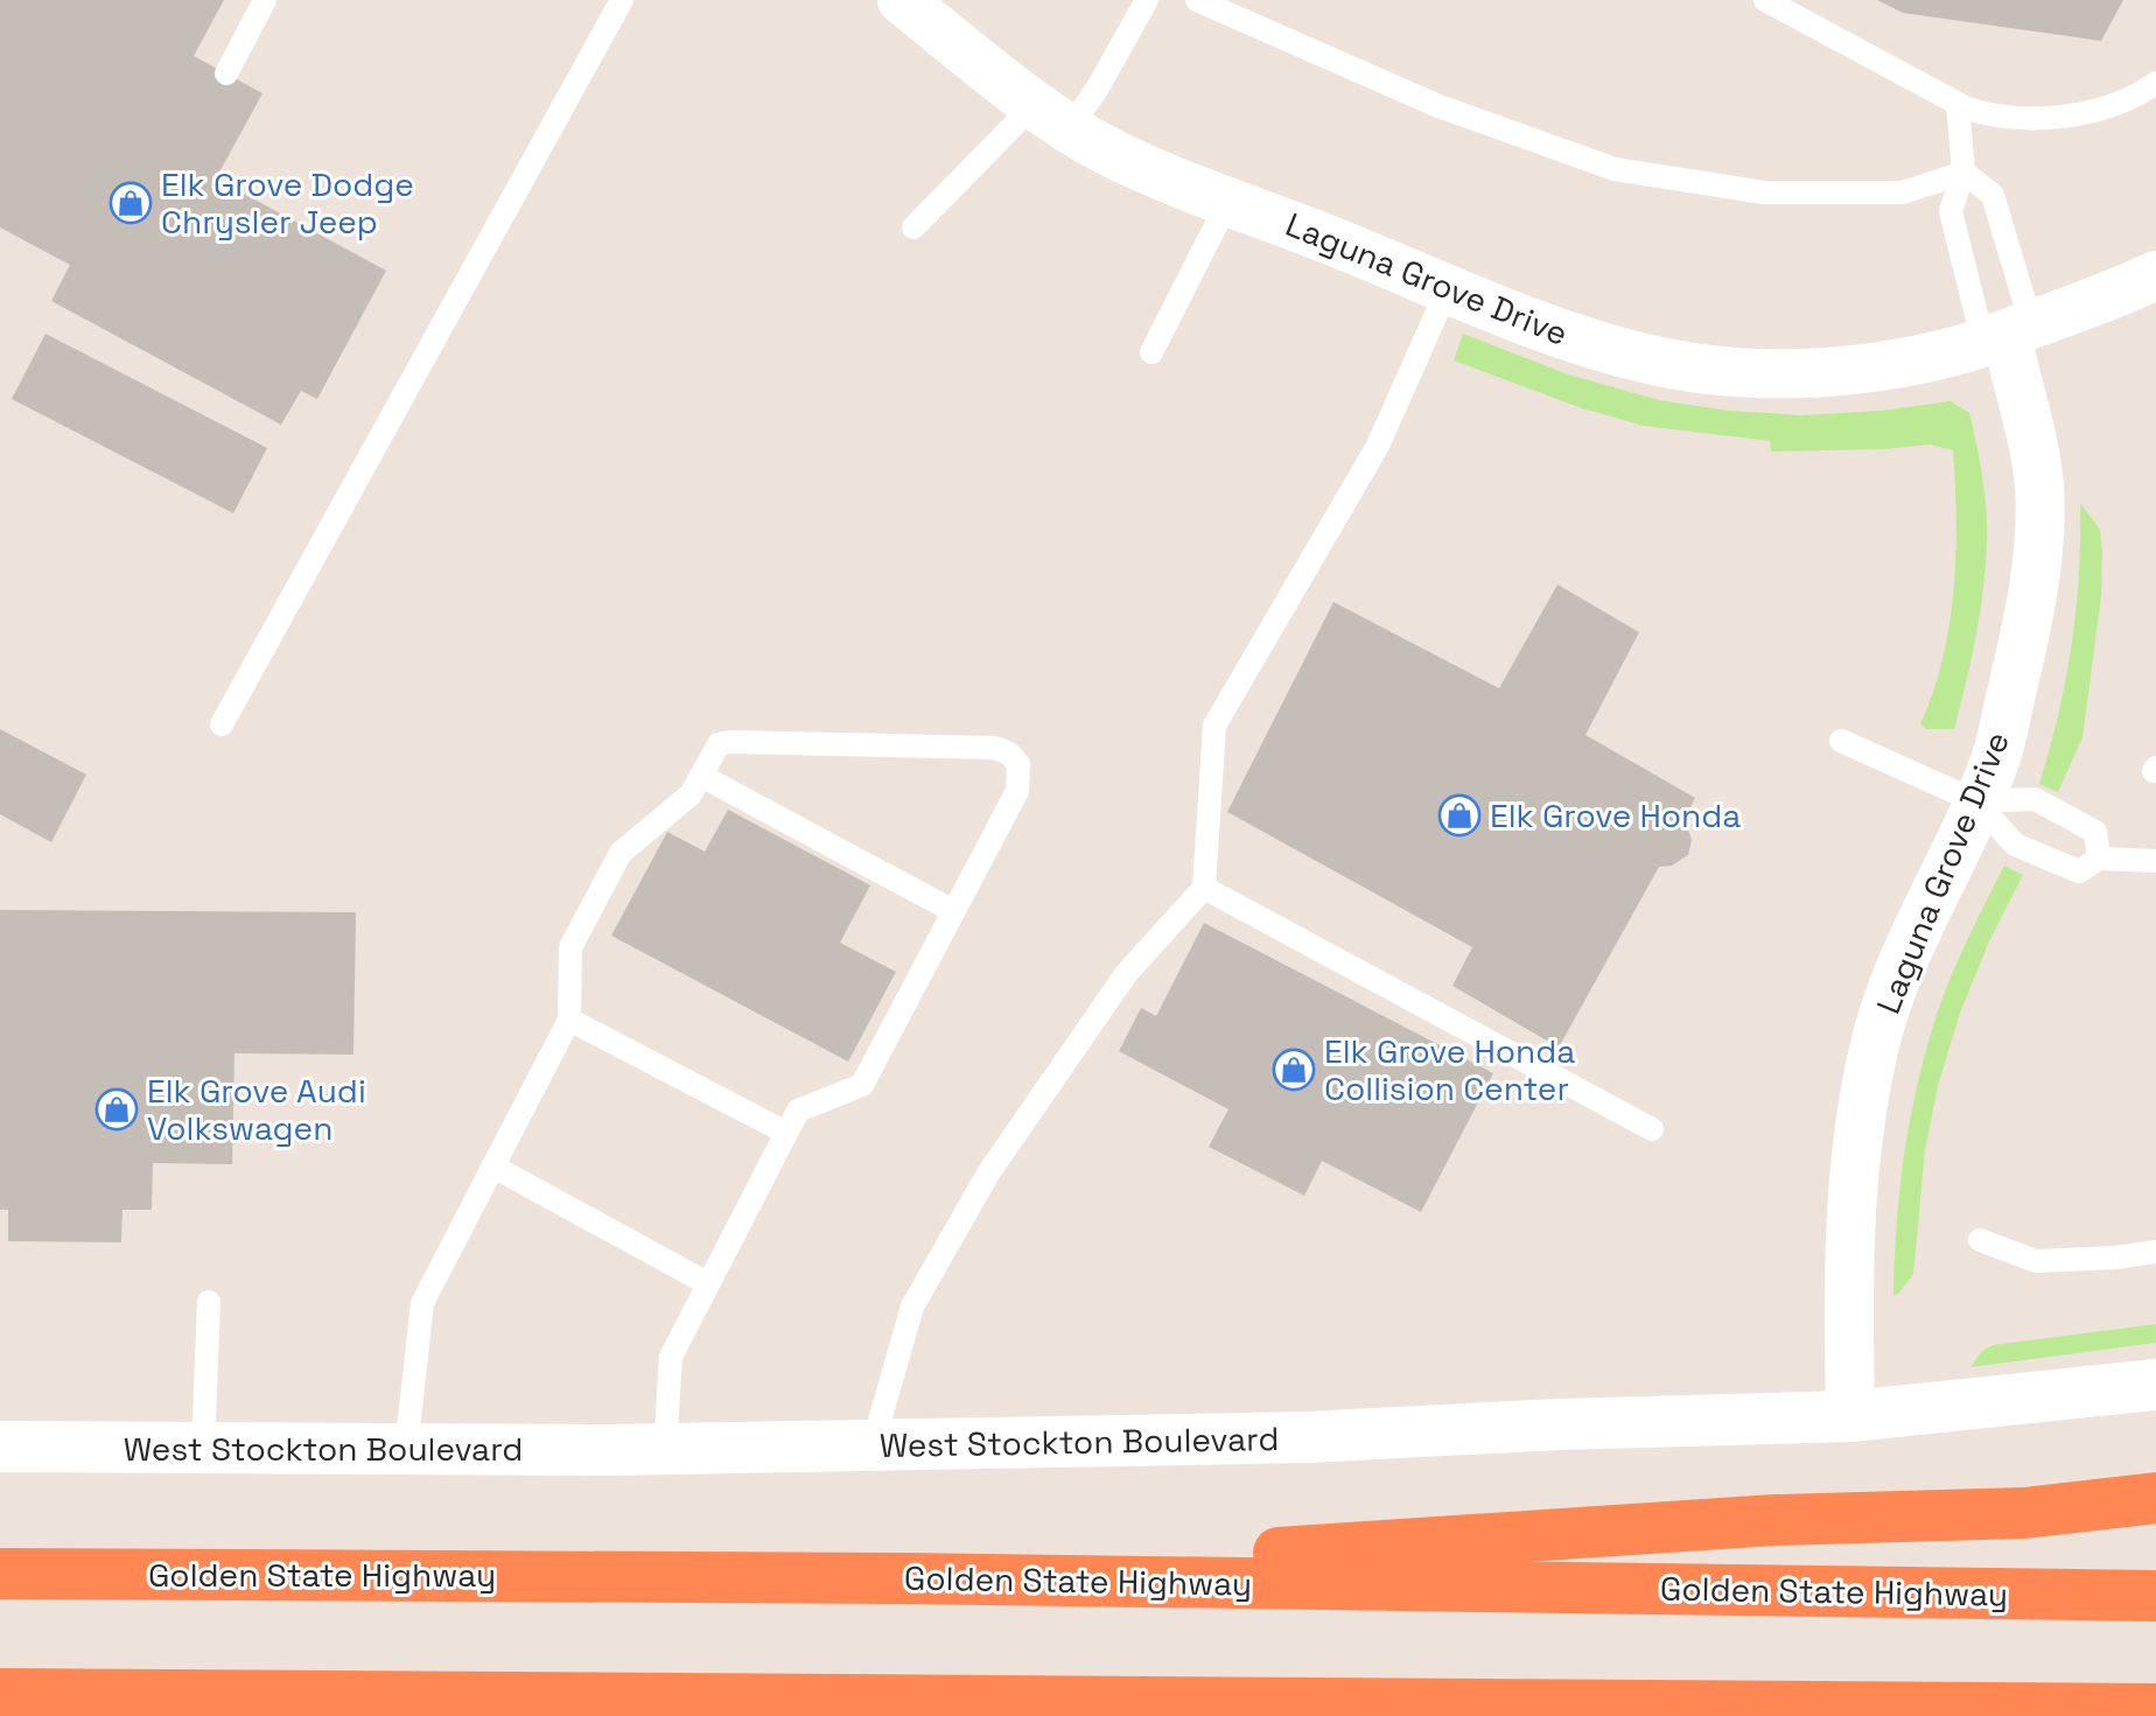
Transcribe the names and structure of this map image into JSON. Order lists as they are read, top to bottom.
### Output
{
  "streets": {
    "highway": ["Golden State Highway"],
    "street": ["Laguna Grove Drive", "West Stockton Boulevard"]
  },
  "crossings": [
    ["Laguna Grove Drive", "West Stockton Boulevard"]
  ],
  "places": {
    "shop": [
      "Elk Grove Dodge Chrysler Jeep",
      "Elk Grove Honda",
      "Elk Grove Honda Collision Center",
      "Elk Grove Audi Volkswagen"
    ]
  }
}
